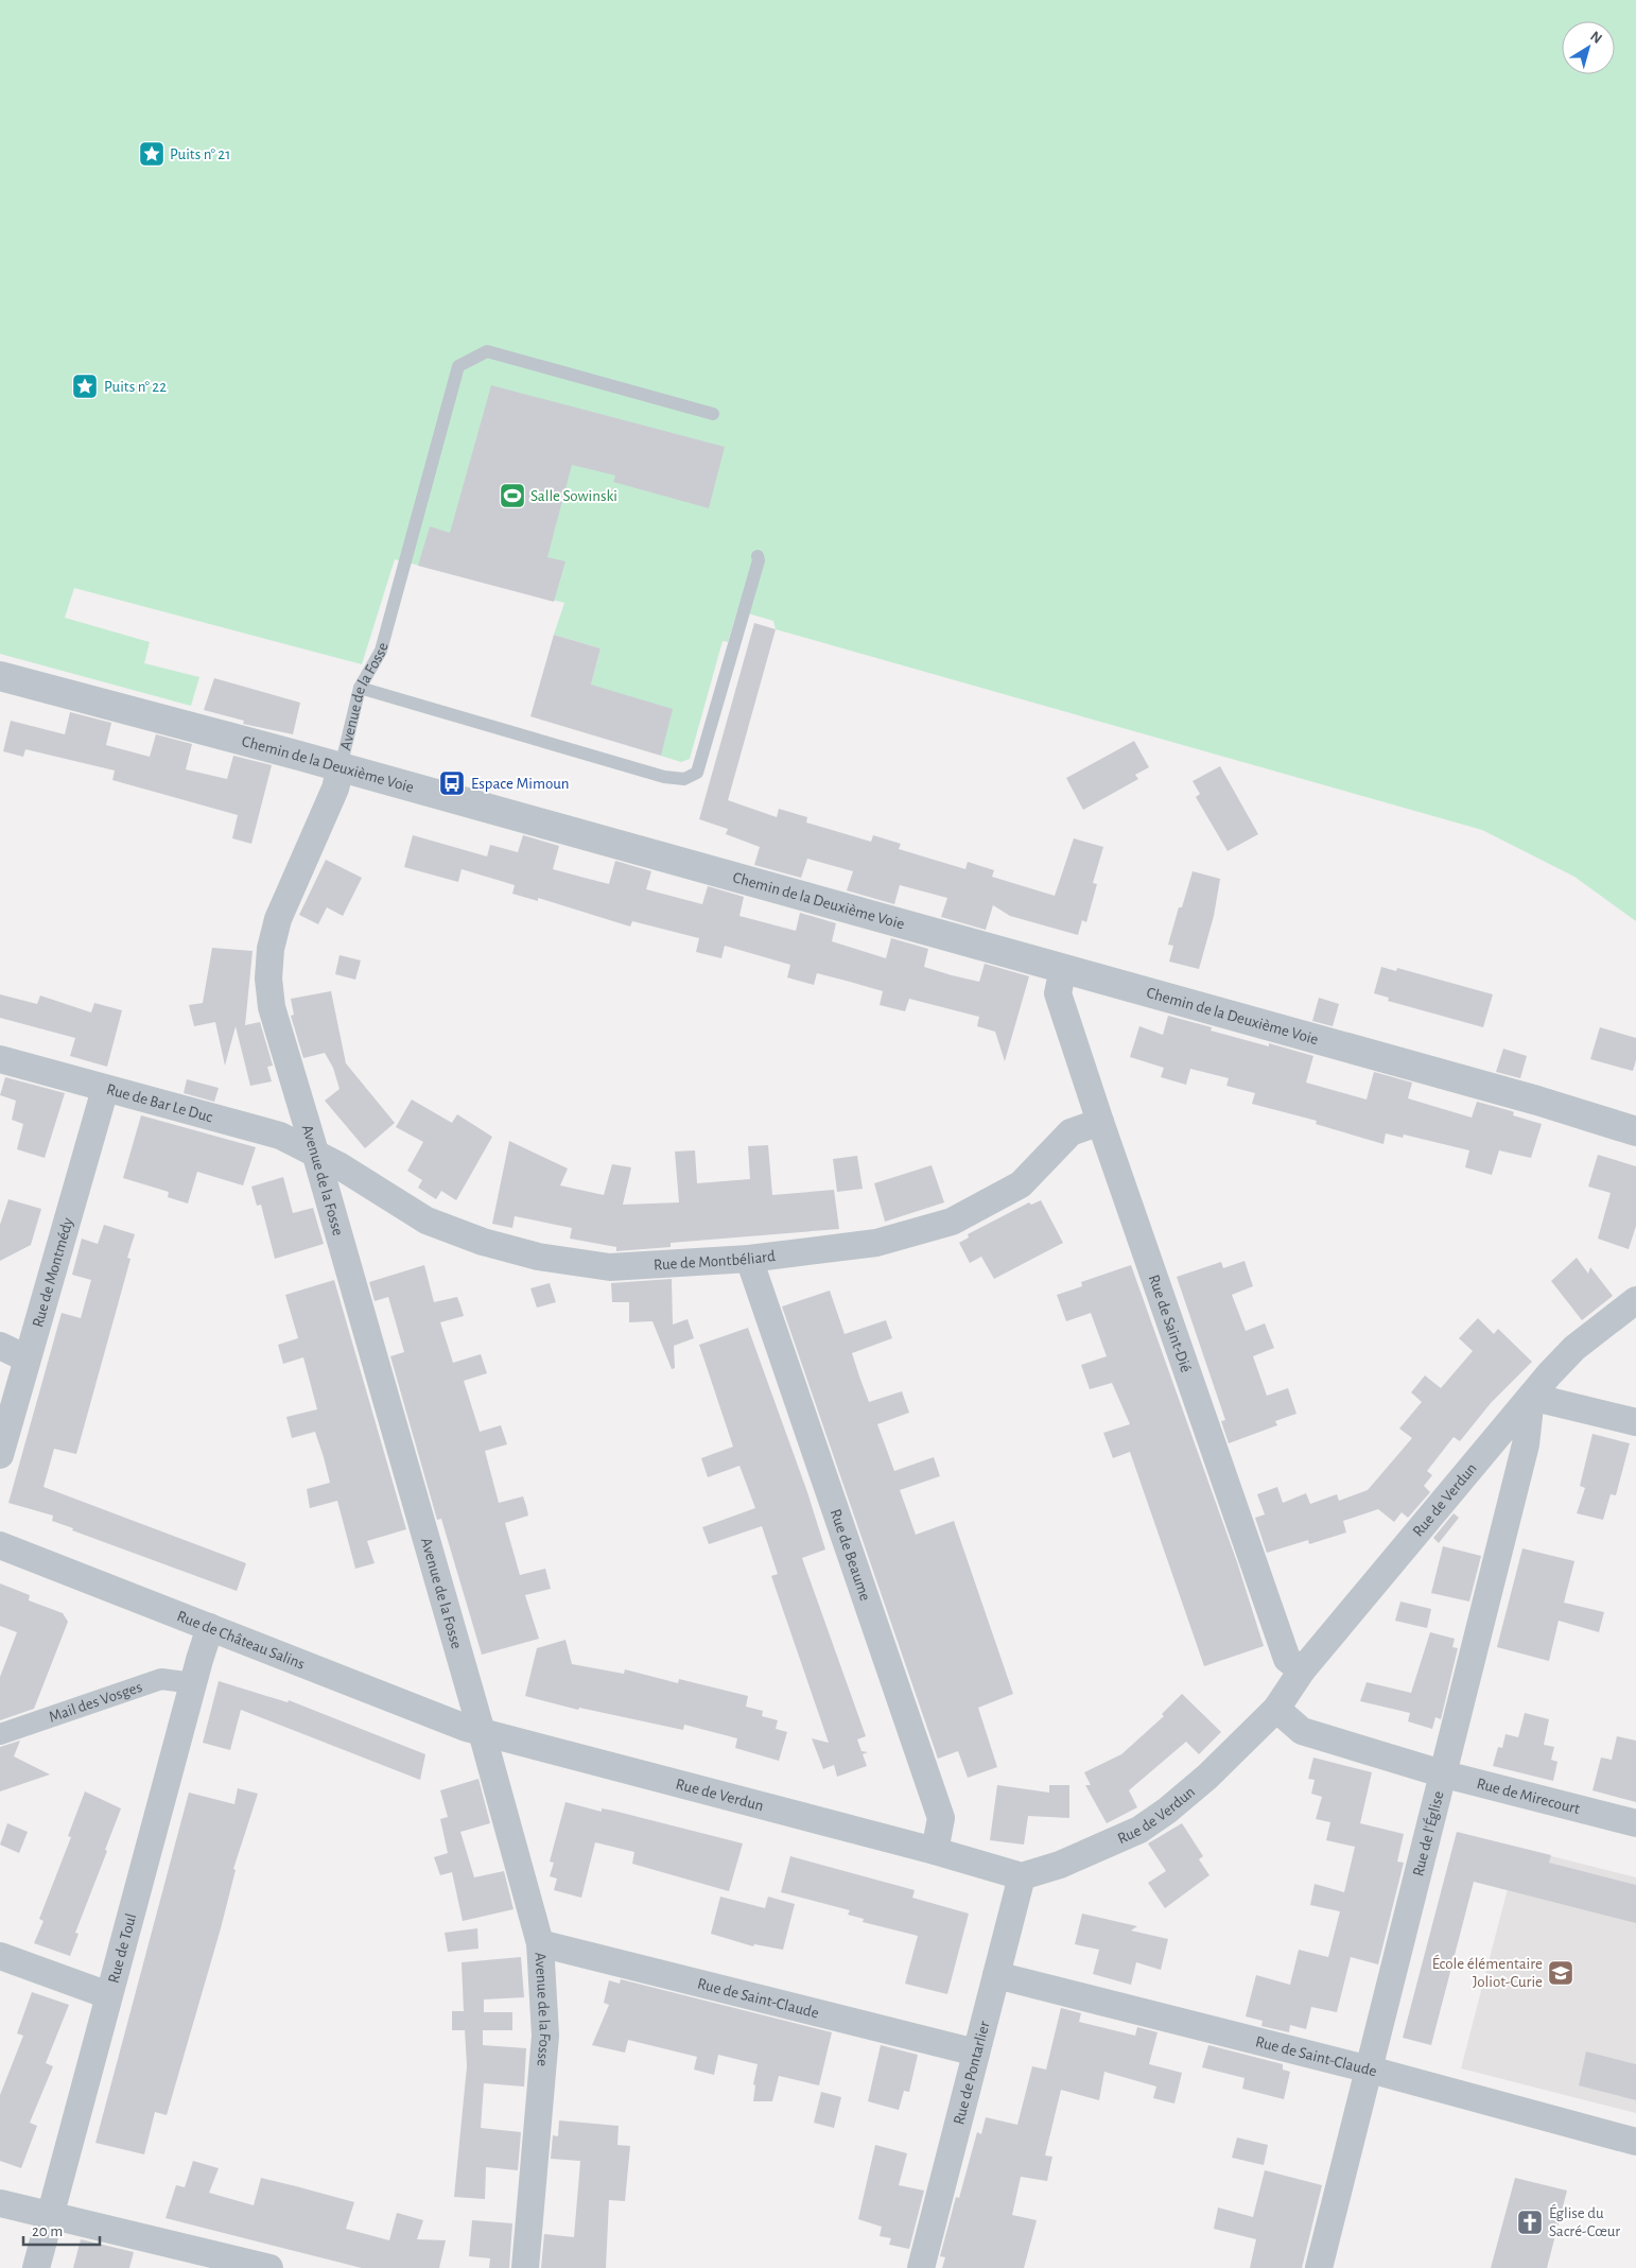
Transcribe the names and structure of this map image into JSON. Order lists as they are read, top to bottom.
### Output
{
  "streets": {
    "street": [
      "Avenue de la Fosse",
      "Chemin de la Deuxième Voie",
      "Rue de Bar Le Duc",
      "Rue de Montbéliard",
      "Rue de Montmédy",
      "Rue de Saint-Dié",
      "Rue de Verdun",
      "Rue de Beaume",
      "Rue de Château Salins",
      "Mail des Vosges",
      "Rue de Mirecourt",
      "Rue de l'Église",
      "Rue de Toul",
      "Rue de Saint-Claude",
      "Rue de Pontarlier"
    ]
  },
  "crossings": [
    ["Avenue de la Fosse", "Chemin de la Deuxième Voie"],
    ["Avenue de la Fosse", "Rue de Bar Le Duc"],
    ["Avenue de la Fosse", "Rue de Montbéliard"],
    ["Avenue de la Fosse", "Rue de Verdun"],
    ["Avenue de la Fosse", "Rue de Château Salins"],
    ["Avenue de la Fosse", "Rue de Saint-Claude"],
    ["Chemin de la Deuxième Voie", "Rue de Saint-Dié"],
    ["Rue de Bar Le Duc", "Rue de Montbéliard"],
    ["Rue de Bar Le Duc", "Rue de Montmédy"],
    ["Rue de Montbéliard", "Rue de Saint-Dié"],
    ["Rue de Montbéliard", "Rue de Beaume"],
    ["Rue de Saint-Dié", "Rue de Verdun"],
    ["Rue de Verdun", "Rue de Beaume"],
    ["Rue de Verdun", "Rue de Château Salins"],
    ["Rue de Verdun", "Rue de Mirecourt"],
    ["Rue de Verdun", "Rue de l'Église"],
    ["Rue de Verdun", "Rue de Pontarlier"],
    ["Rue de Château Salins", "Rue de Toul"],
    ["Mail des Vosges", "Rue de Toul"],
    ["Rue de Mirecourt", "Rue de l'Église"],
    ["Rue de l'Église", "Rue de Saint-Claude"],
    ["Rue de Saint-Claude", "Rue de Pontarlier"]
  ],
  "places": {
    "place": ["Puits n° 21", "Puits n° 22"],
    "sports": ["Salle Sowinski"],
    "bus stop": ["Espace Mimoun"],
    "school or university": ["École élémentaire Joliot-Curie"],
    "church": ["Église du Sacré-Cœur"]
  },
  "scale_bar": "20 m",
  "north": "top right"
}
